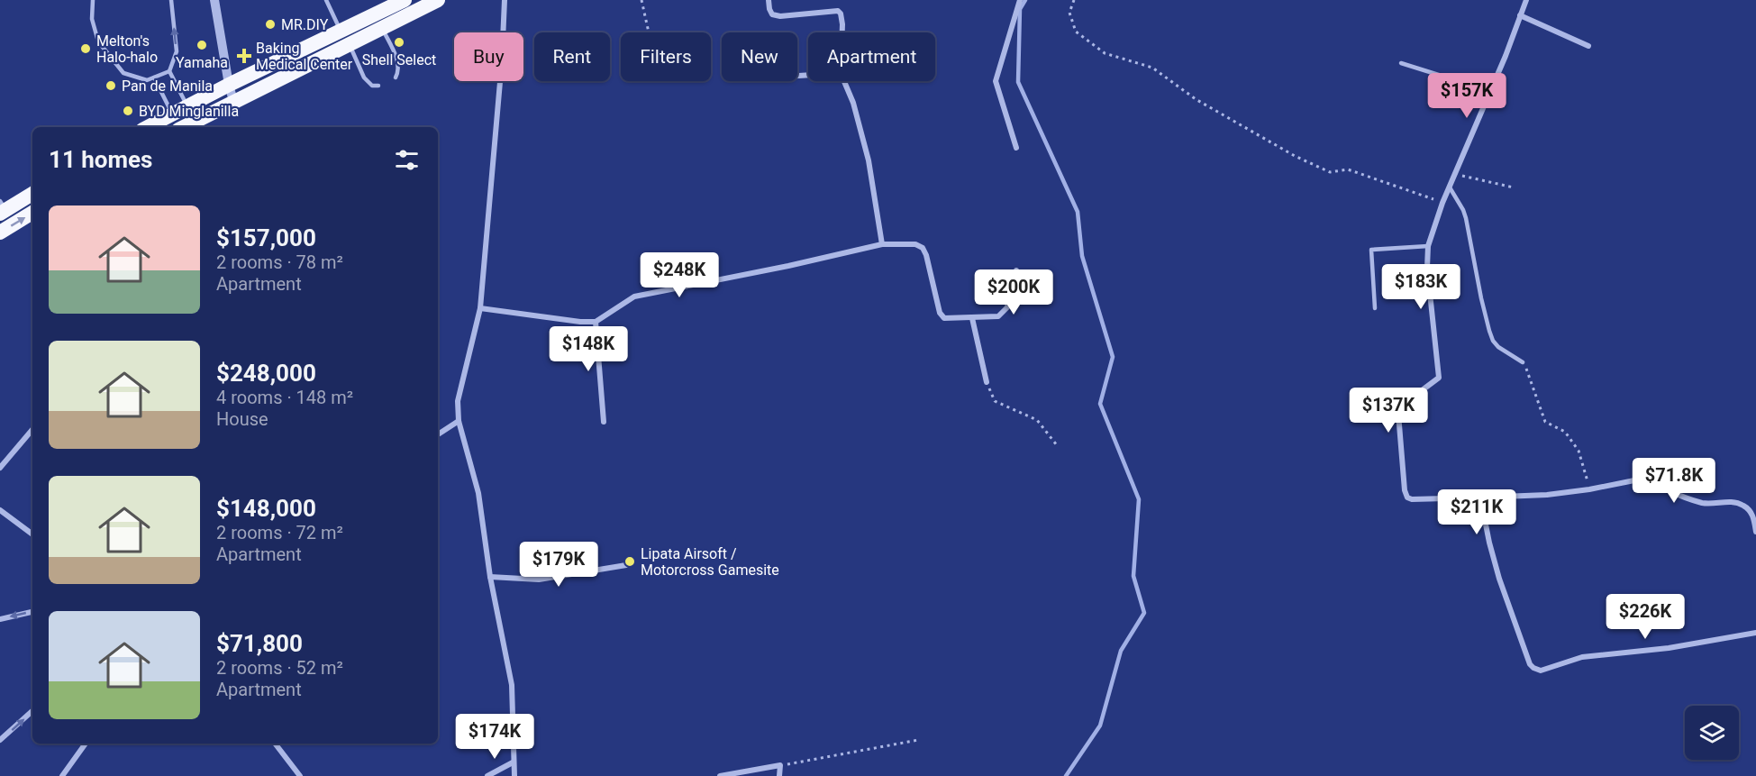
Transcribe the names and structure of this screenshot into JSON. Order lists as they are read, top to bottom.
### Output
{
  "places": {
    "other": [
      "MR.DIY",
      "Shell Select",
      "Yamaha",
      "Melton's Halo-halo",
      "Pan de Manila",
      "BYD Minglanilla",
      "Lipata Airsoft / Motorcross Gamesite"
    ],
    "health": ["Baking Medical Center"]
  },
  "page": {
    "chip": [
      "Buy",
      "Rent",
      "Filters",
      "New",
      "Apartment"
    ],
    "price": [
      "$157K",
      "$248K",
      "$183K",
      "$200K",
      "$148K",
      "$137K",
      "$71.8K",
      "$211K",
      "$179K",
      "$226K",
      "$174K"
    ],
    "heading": "11 homes",
    "list": [
      {
        "name": "$157,000",
        "note": "2 rooms · 78 m² · Apartment"
      },
      {
        "name": "$248,000",
        "note": "4 rooms · 148 m² · House"
      },
      {
        "name": "$148,000",
        "note": "2 rooms · 72 m² · Apartment"
      },
      {
        "name": "$71,800",
        "note": "2 rooms · 52 m² · Apartment"
      }
    ]
  }
}
